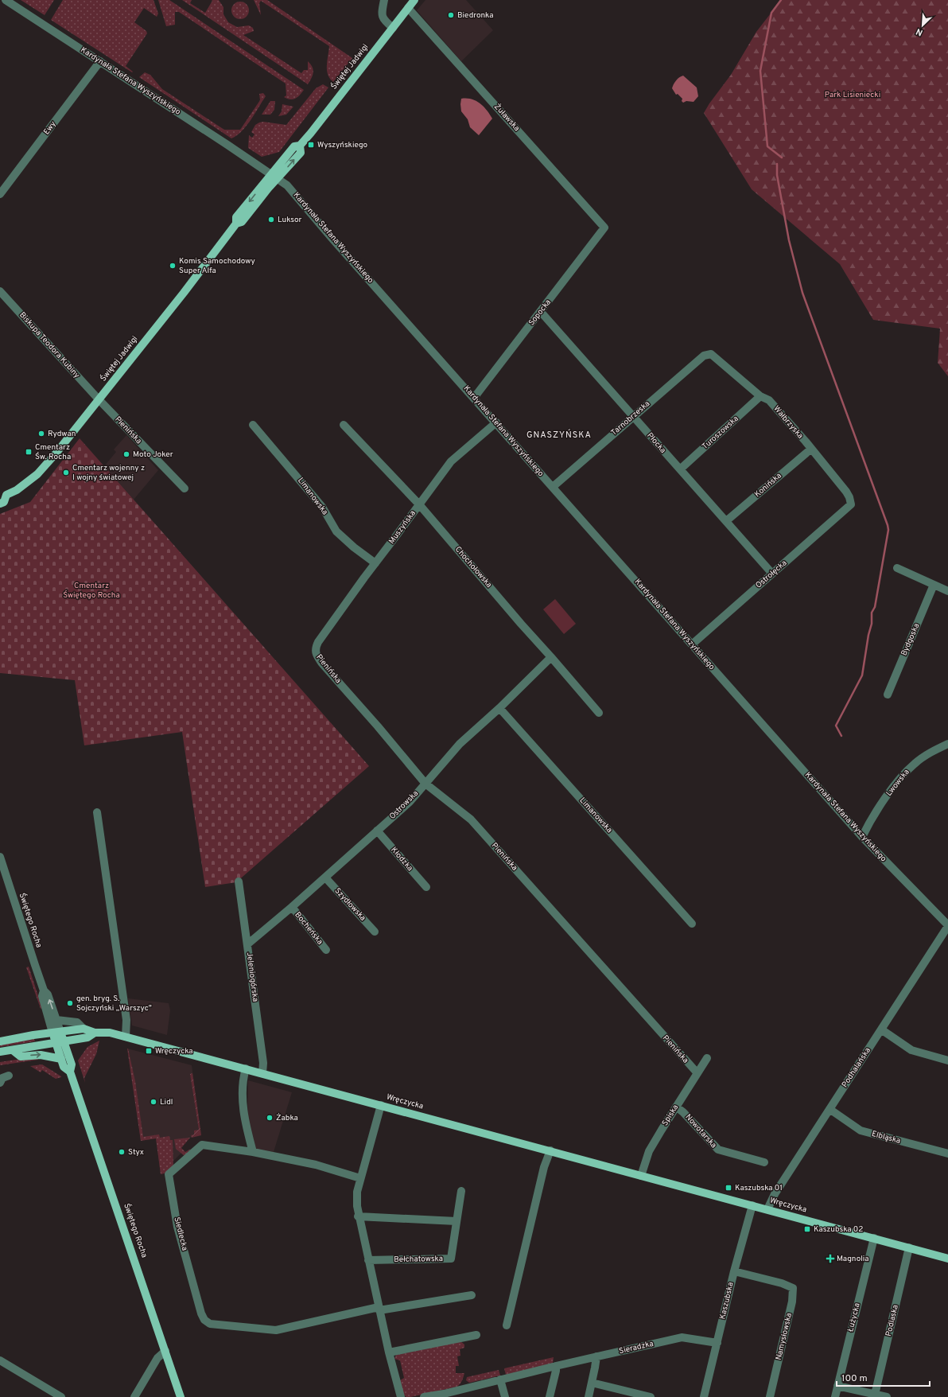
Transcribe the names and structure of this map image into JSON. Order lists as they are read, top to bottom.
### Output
{
  "streets": {
    "main road": ["Świętej Jadwigi", "Świętego Rocha", "Wręczycka"],
    "street": [
      "Kardynała Stefana Wyszyńskiego",
      "Żuławska",
      "Ewy",
      "Sopocka",
      "Biskupa Teodora Kubiny",
      "Tarnobrzeska",
      "Wałbrzyska",
      "Pienińska",
      "Turoszowska",
      "Płocka",
      "Konińska",
      "Limanowska",
      "Muszyńska",
      "Chochołowska",
      "Ostrołęcka",
      "Bydgoska",
      "Lwowska",
      "Ostrowska",
      "Kłodzka",
      "Szydłowska",
      "Bocheńska",
      "Jeleniogórska",
      "Podhalańska",
      "Spiska",
      "Nowotarska",
      "Elbląska",
      "Siedlecka",
      "Bełchatowska",
      "Kaszubska",
      "Łużycka",
      "Podlaska",
      "Namysłowska",
      "Sieradzka"
    ]
  },
  "crossings": [
    ["Świętej Jadwigi", "Kardynała Stefana Wyszyńskiego"],
    ["Świętej Jadwigi", "Żuławska"],
    ["Świętej Jadwigi", "Biskupa Teodora Kubiny"],
    ["Świętej Jadwigi", "Pienińska"],
    ["Kardynała Stefana Wyszyńskiego", "Ewy"],
    ["Kardynała Stefana Wyszyńskiego", "Sopocka"],
    ["Kardynała Stefana Wyszyńskiego", "Tarnobrzeska"],
    ["Kardynała Stefana Wyszyńskiego", "Muszyńska"],
    ["Kardynała Stefana Wyszyńskiego", "Ostrołęcka"],
    ["Kardynała Stefana Wyszyńskiego", "Lwowska"],
    ["Kardynała Stefana Wyszyńskiego", "Podhalańska"],
    ["Żuławska", "Sopocka"],
    ["Sopocka", "Płocka"],
    ["Biskupa Teodora Kubiny", "Pienińska"],
    ["Tarnobrzeska", "Wałbrzyska"],
    ["Tarnobrzeska", "Płocka"],
    ["Wałbrzyska", "Turoszowska"],
    ["Wałbrzyska", "Konińska"],
    ["Wałbrzyska", "Ostrołęcka"],
    ["Pienińska", "Muszyńska"],
    ["Pienińska", "Ostrowska"],
    ["Pienińska", "Spiska"],
    ["Turoszowska", "Płocka"],
    ["Płocka", "Konińska"],
    ["Płocka", "Ostrołęcka"],
    ["Limanowska", "Muszyńska"],
    ["Limanowska", "Ostrowska"],
    ["Muszyńska", "Chochołowska"],
    ["Chochołowska", "Ostrowska"],
    ["Ostrowska", "Kłodzka"],
    ["Ostrowska", "Szydłowska"],
    ["Ostrowska", "Bocheńska"],
    ["Ostrowska", "Jeleniogórska"],
    ["Świętego Rocha", "Wręczycka"],
    ["Jeleniogórska", "Wręczycka"],
    ["Podhalańska", "Wręczycka"],
    ["Podhalańska", "Elbląska"],
    ["Wręczycka", "Spiska"],
    ["Wręczycka", "Kaszubska"],
    ["Wręczycka", "Łużycka"],
    ["Wręczycka", "Podlaska"],
    ["Spiska", "Nowotarska"],
    ["Kaszubska", "Namysłowska"],
    ["Kaszubska", "Sieradzka"]
  ],
  "districts": ["GNASZYŃSKA"],
  "parks": ["Park Lisieniecki", "Cmentarz Świętego Rocha"],
  "places": {
    "other": [
      "Biedronka",
      "Luksor",
      "Komis Samochodowy Super Alfa",
      "Rydwan",
      "Moto Joker",
      "Cmentarz wojenny z I wojny światowej",
      "gen. bryg. S. Sojczyński „Warszyc\"",
      "Lidl",
      "Żabka",
      "Styx"
    ],
    "transit": [
      "Wyszyńskiego",
      "Cmentarz Św. Rocha",
      "Wręczycka",
      "Kaszubska 01",
      "Kaszubska 02"
    ],
    "health": ["Magnolia"]
  },
  "scale_bar": "100 m",
  "north": "bottom left"
}
